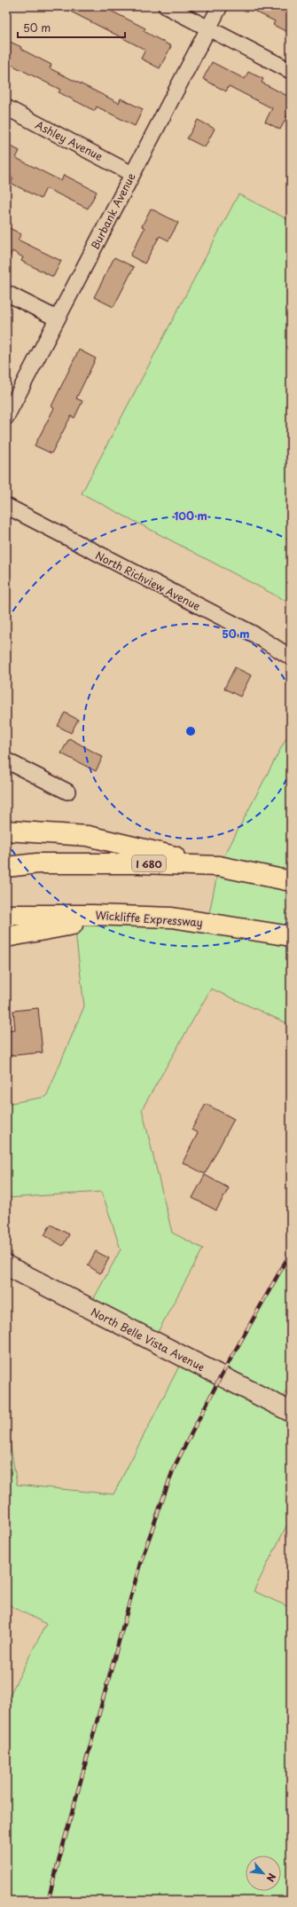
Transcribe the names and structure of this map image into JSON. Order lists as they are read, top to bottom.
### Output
{
  "streets": {
    "highway": ["I 680", "Wickliffe Expressway"],
    "street": [
      "Ashley Avenue",
      "Burbank Avenue",
      "North Richview Avenue",
      "North Belle Vista Avenue"
    ]
  },
  "crossings": [
    ["Ashley Avenue", "Burbank Avenue"]
  ],
  "scale_bar": "50 m",
  "north": "bottom right",
  "rings": ["100 m", "50 m"]
}
